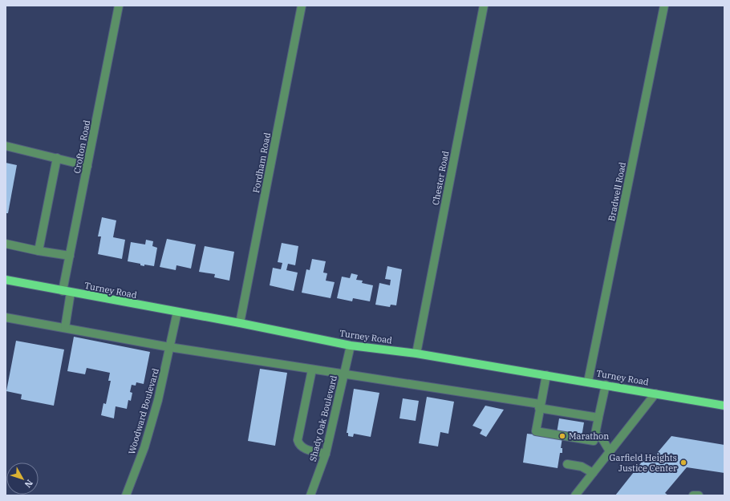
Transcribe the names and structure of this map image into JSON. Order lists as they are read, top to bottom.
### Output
{
  "streets": {
    "main road": ["Turney Road"],
    "street": [
      "Crofton Road",
      "Fordham Road",
      "Chester Road",
      "Bradwell Road",
      "Woodward Boulevard",
      "Shady Oak Boulevard"
    ]
  },
  "crossings": [
    ["Crofton Road", "Turney Road"],
    ["Fordham Road", "Turney Road"],
    ["Chester Road", "Turney Road"],
    ["Bradwell Road", "Turney Road"],
    ["Turney Road", "Woodward Boulevard"],
    ["Turney Road", "Shady Oak Boulevard"]
  ],
  "places": ["Marathon", "Garfield Heights Justice Center"],
  "north": "bottom right"
}
